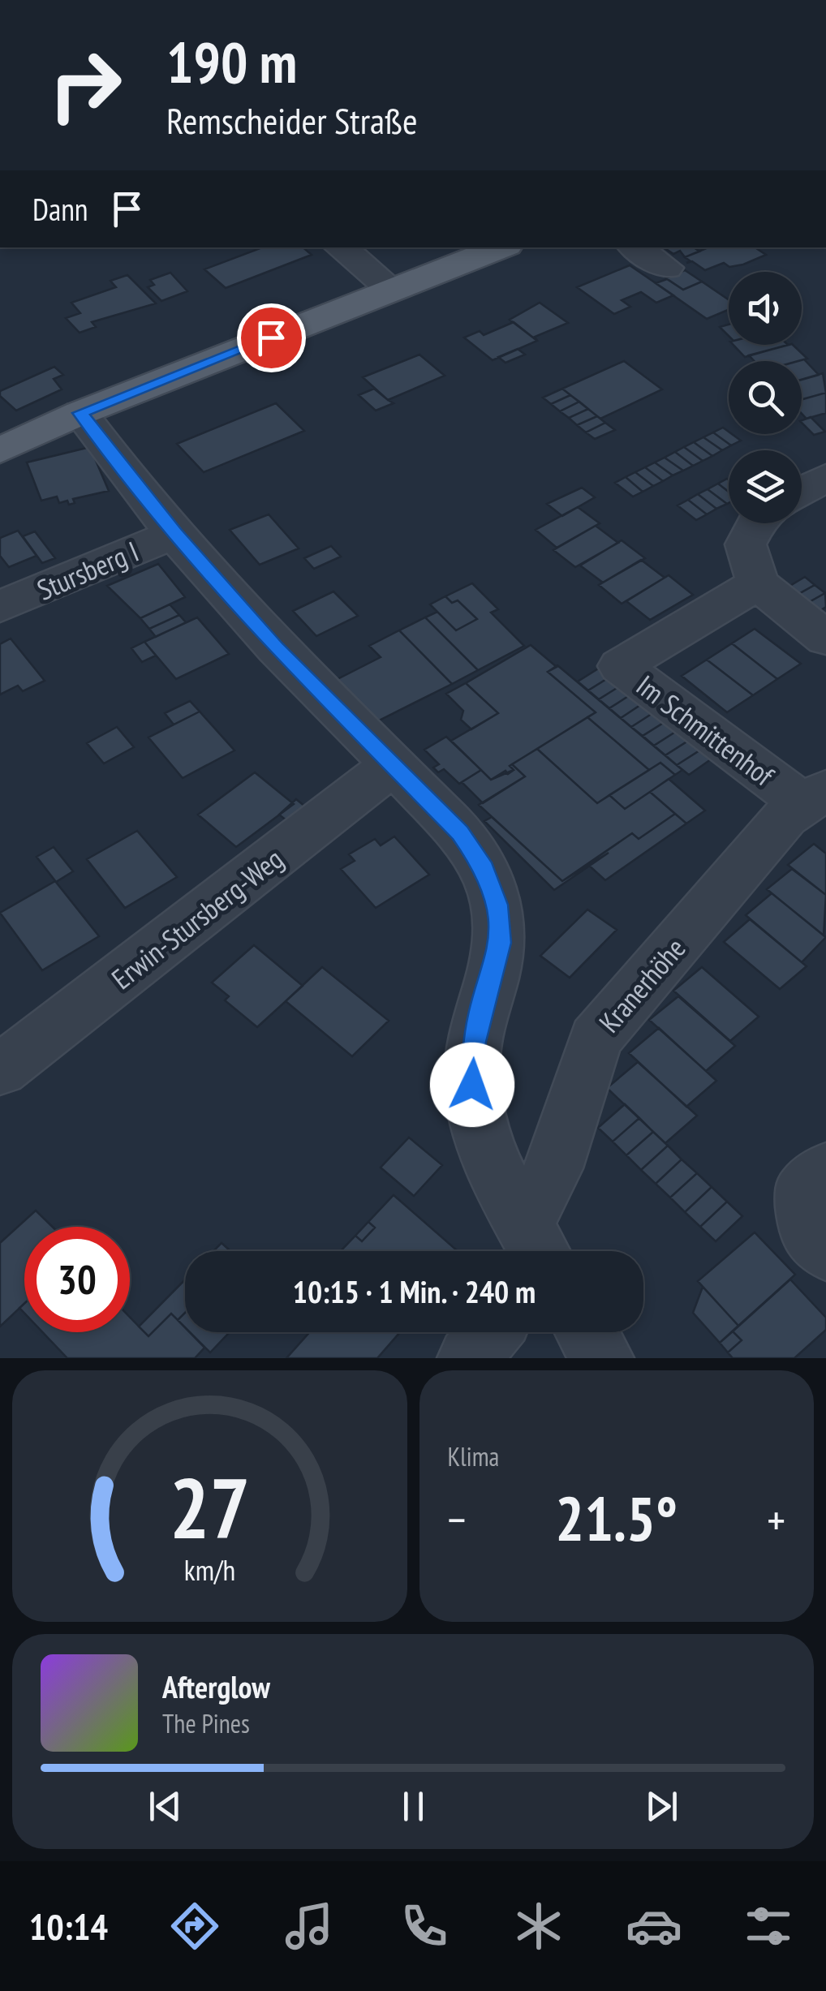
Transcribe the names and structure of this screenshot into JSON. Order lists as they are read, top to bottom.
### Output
{
  "streets": {
    "street": [
      "Stursberg I",
      "Im Schmittenhof",
      "Erwin-Stursberg-Weg",
      "Kranerhöhe"
    ]
  },
  "crossings": [
    ["Stursberg I", "Erwin-Stursberg-Weg"],
    ["Im Schmittenhof", "Kranerhöhe"]
  ],
  "page": {
    "turn": ["190 m", "Remscheider Straße"],
    "then": "Dann",
    "limit": "30",
    "trip": "10:15 · 1 Min. · 240 m",
    "tile": "Klima",
    "heat": ["−", "21.5°", "+"],
    "song": ["Afterglow", "The Pines"],
    "tabs": "10:14",
    "gauge": ["27", "km/h"]
  }
}
